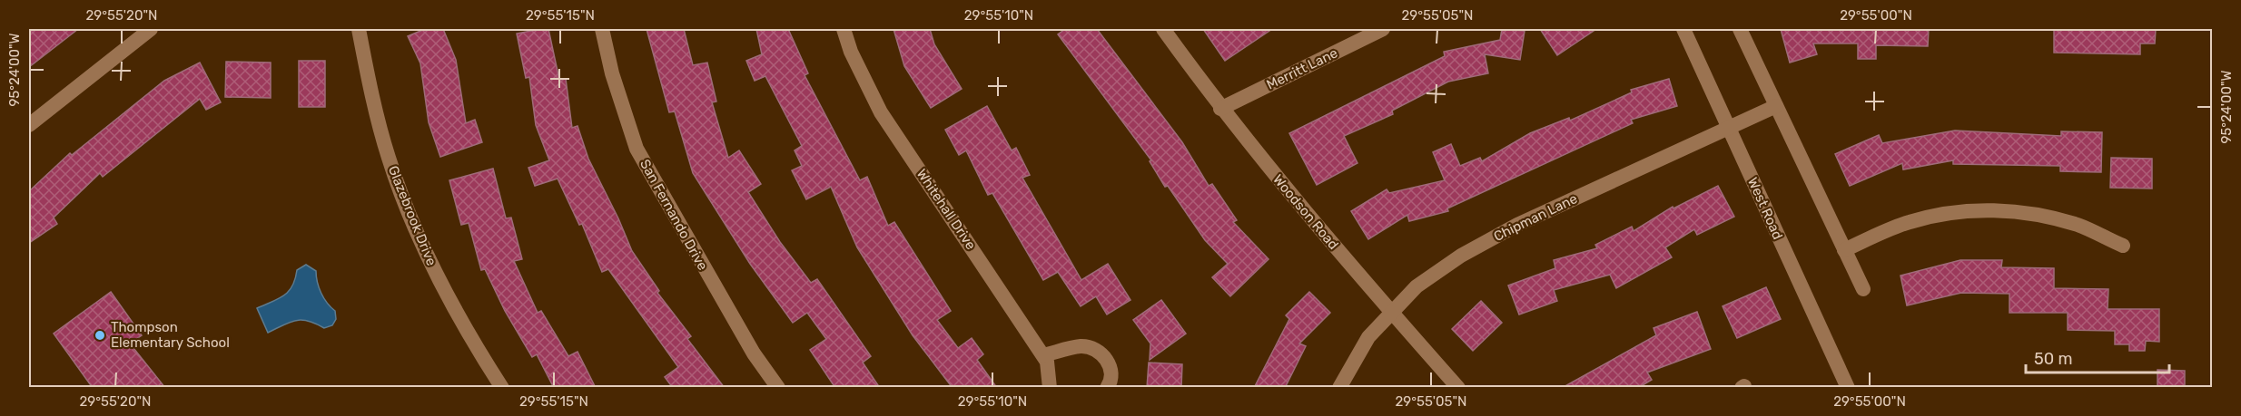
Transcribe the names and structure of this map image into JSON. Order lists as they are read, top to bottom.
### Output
{
  "streets": {
    "street": [
      "Merritt Lane",
      "West Road",
      "Whitehall Drive",
      "Woodson Road",
      "San Fernando Drive",
      "Glazebrook Drive",
      "Chipman Lane"
    ]
  },
  "crossings": [
    ["Merritt Lane", "Woodson Road"],
    ["West Road", "Chipman Lane"],
    ["Woodson Road", "Chipman Lane"]
  ],
  "places": ["Thompson Elementary School"],
  "scale_bar": "50 m",
  "coordinates": [
    "29°55'20\"N",
    "29°55'15\"N",
    "29°55'10\"N",
    "29°55'05\"N",
    "29°55'00\"N",
    "95°24'00\"W"
  ]
}
